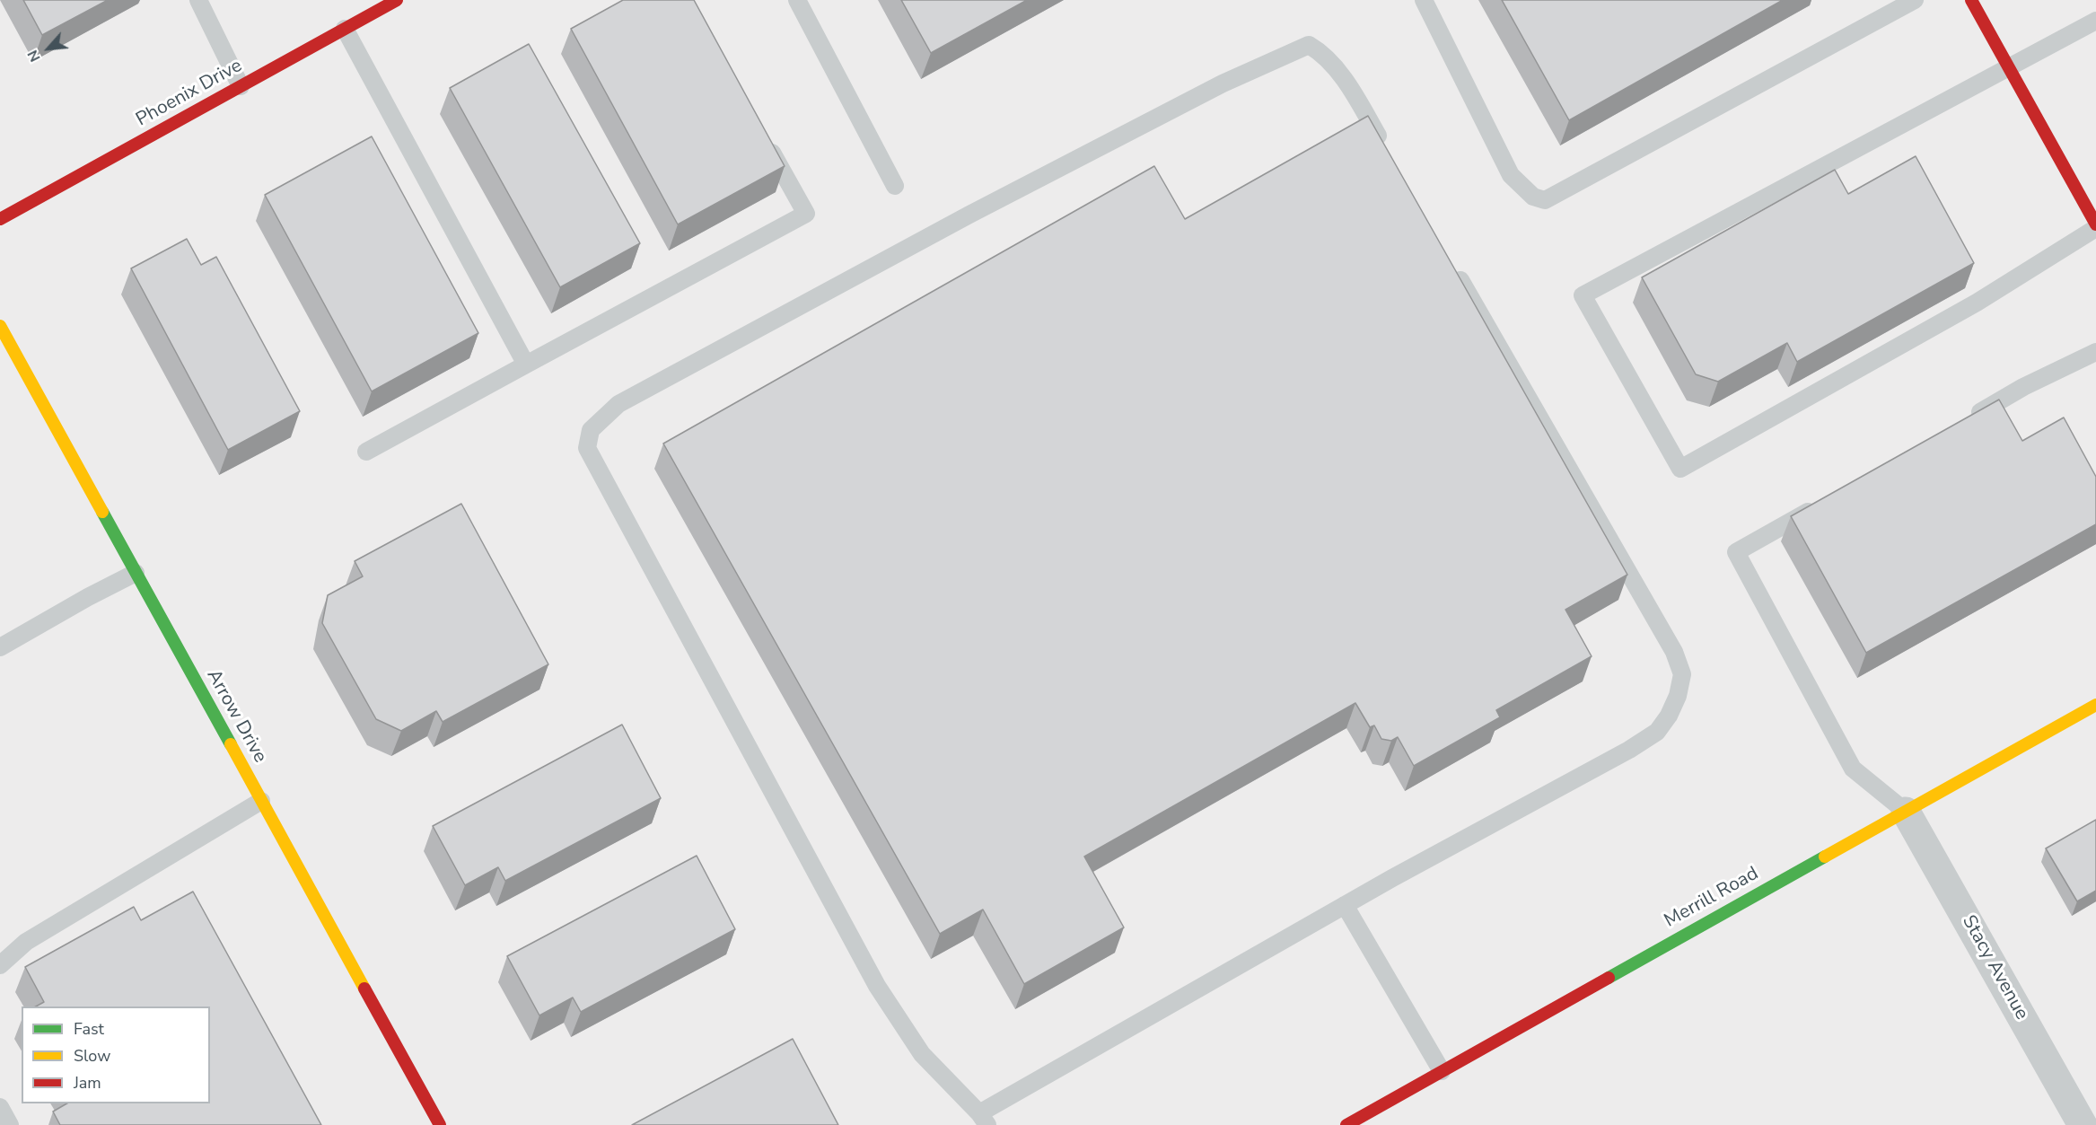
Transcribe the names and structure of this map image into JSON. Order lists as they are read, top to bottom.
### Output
{
  "streets": {
    "street": [
      "Phoenix Drive",
      "Arrow Drive",
      "Merrill Road",
      "Stacy Avenue"
    ]
  },
  "crossings": [
    ["Merrill Road", "Stacy Avenue"]
  ],
  "legend": ["Fast", "Slow", "Jam"],
  "north": "bottom left"
}
